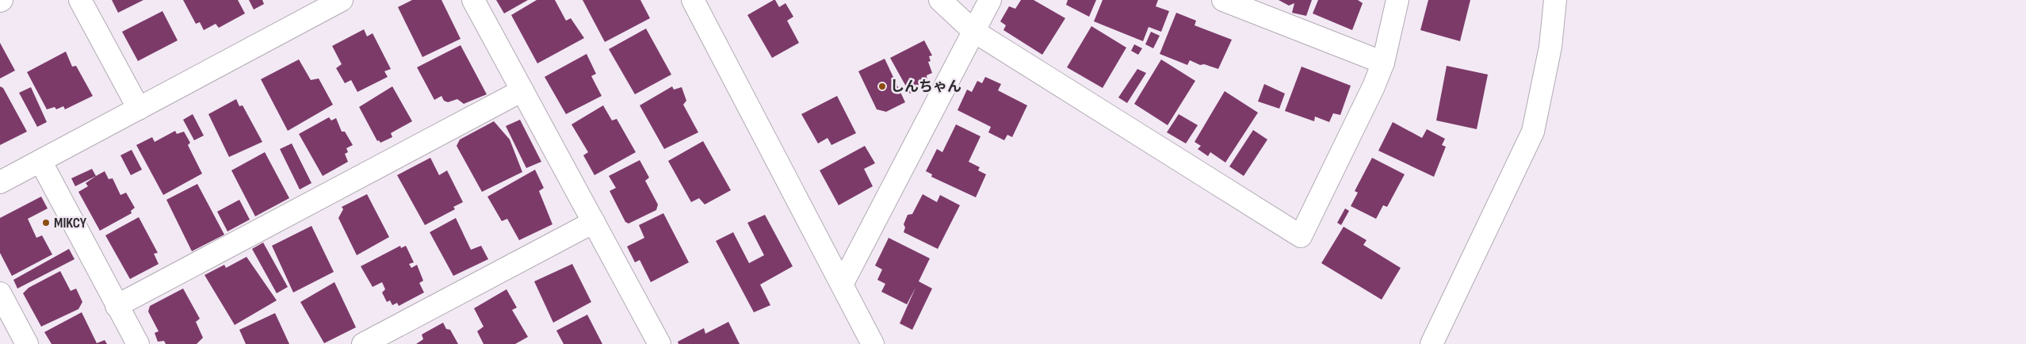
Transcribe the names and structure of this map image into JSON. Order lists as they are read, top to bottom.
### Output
{
  "places": ["しんちゃん", "MIKCY"]
}
